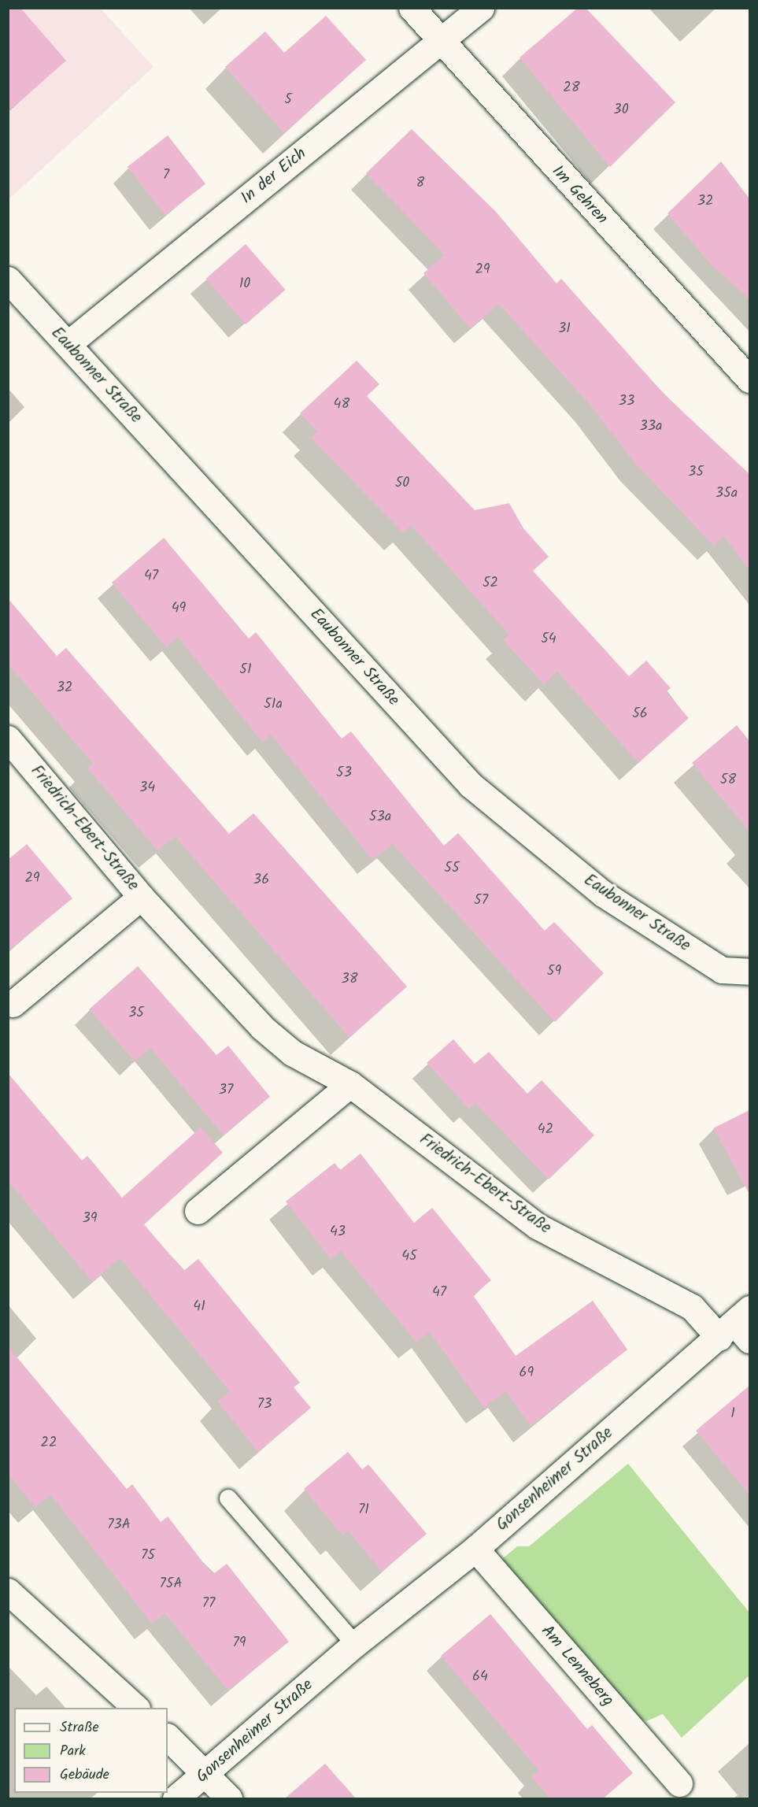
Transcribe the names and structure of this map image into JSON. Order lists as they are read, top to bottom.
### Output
{
  "streets": {
    "street": [
      "In der Eich",
      "Im Gehren",
      "Eaubonner Straße",
      "Friedrich-Ebert-Straße",
      "Gonsenheimer Straße",
      "Am Lenneberg"
    ]
  },
  "crossings": [
    ["In der Eich", "Im Gehren"],
    ["In der Eich", "Eaubonner Straße"],
    ["Friedrich-Ebert-Straße", "Gonsenheimer Straße"],
    ["Gonsenheimer Straße", "Am Lenneberg"]
  ],
  "house_numbers": [
    "28",
    "5",
    "30",
    "7",
    "8",
    "32",
    "29",
    "10",
    "31",
    "33",
    "48",
    "33a",
    "35",
    "50",
    "35a",
    "47",
    "52",
    "49",
    "54",
    "51",
    "32",
    "51a",
    "56",
    "53",
    "58",
    "34",
    "53a",
    "55",
    "29",
    "36",
    "57",
    "59",
    "38",
    "35",
    "37",
    "42",
    "39",
    "43",
    "45",
    "47",
    "41",
    "69",
    "73",
    "1",
    "22",
    "71",
    "73A",
    "75",
    "75A",
    "77",
    "79",
    "64"
  ],
  "legend": ["Straße", "Park", "Gebäude"]
}
